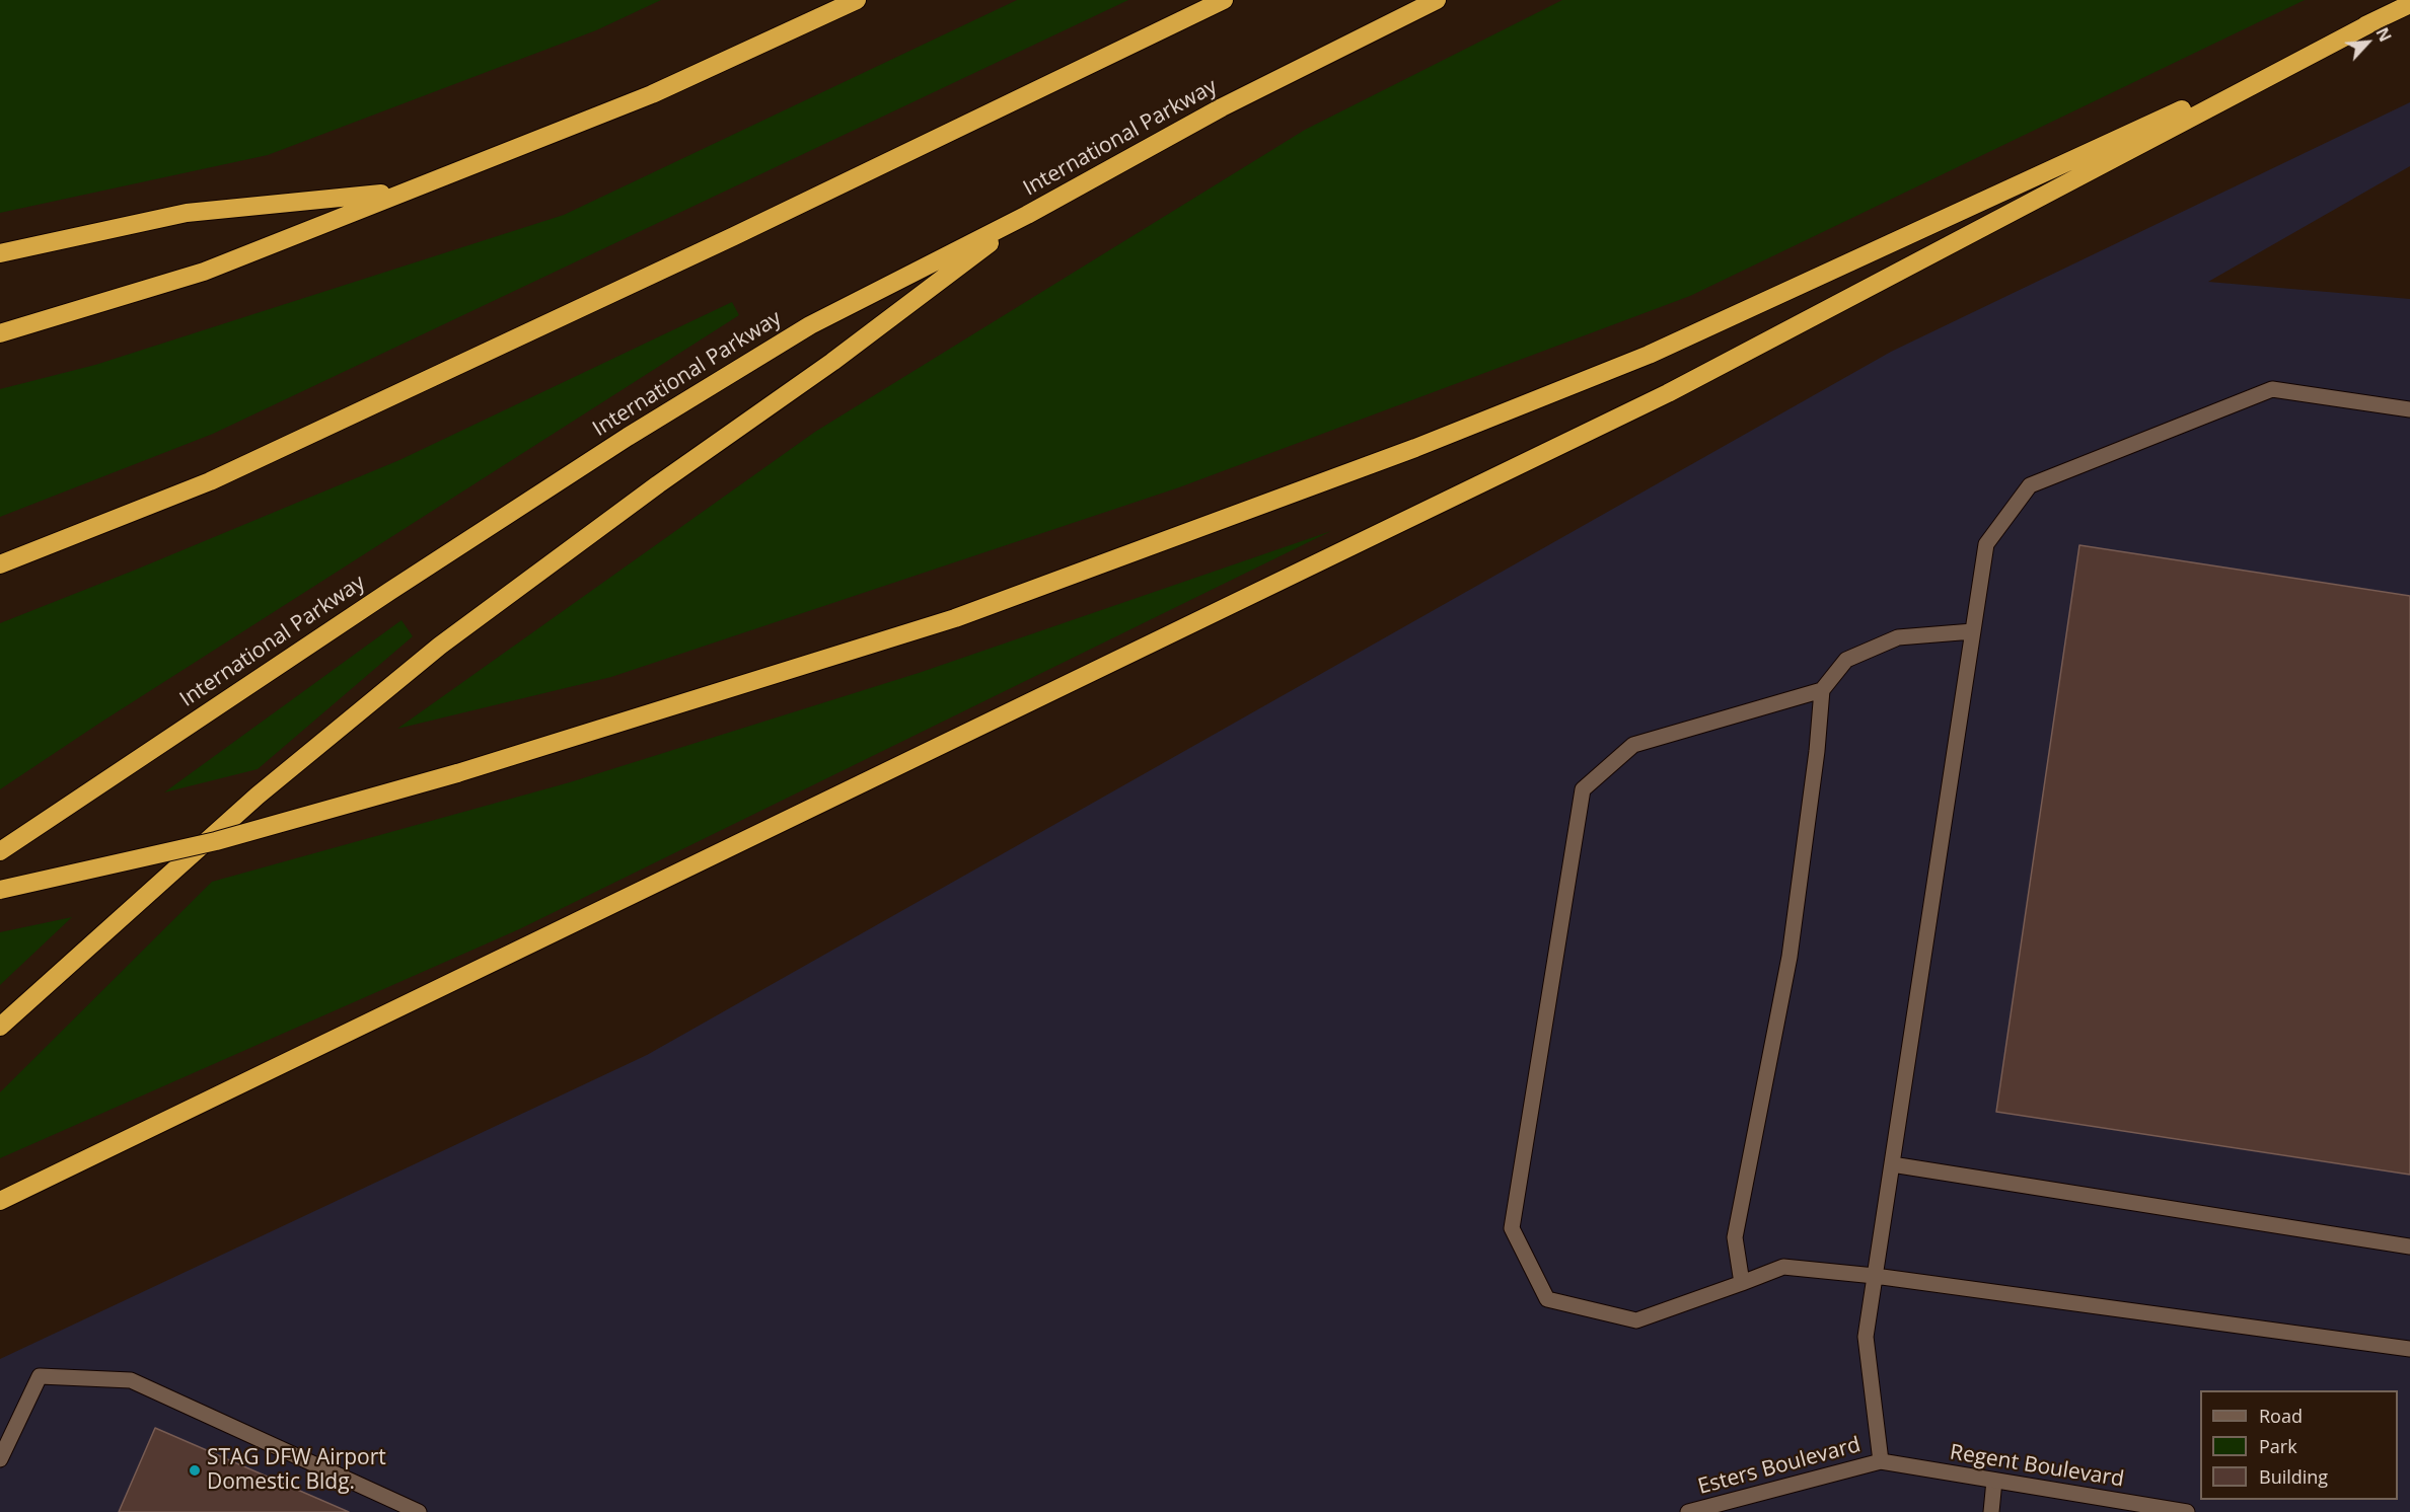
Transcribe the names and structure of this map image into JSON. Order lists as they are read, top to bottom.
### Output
{
  "streets": {
    "highway": ["International Parkway"],
    "street": ["Esters Boulevard", "Regent Boulevard"]
  },
  "crossings": [
    ["Esters Boulevard", "Regent Boulevard"]
  ],
  "places": ["STAG DFW Airport Domestic Bldg."],
  "legend": ["Road", "Park", "Building"],
  "north": "top right"
}
